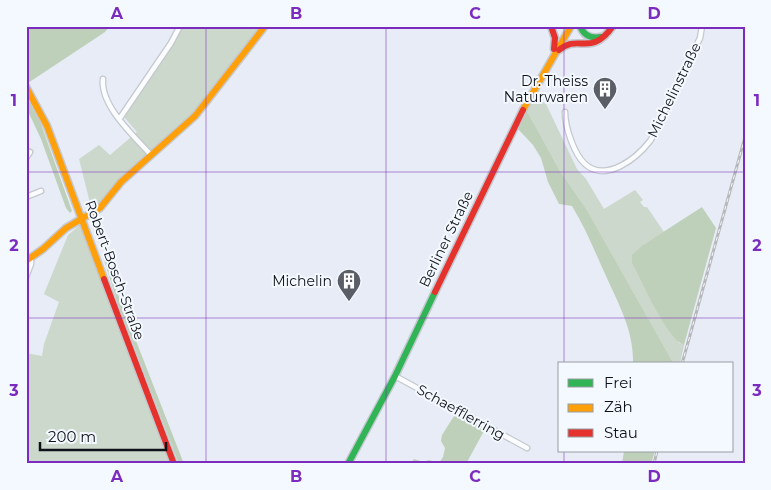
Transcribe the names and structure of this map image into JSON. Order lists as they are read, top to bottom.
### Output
{
  "streets": {
    "street": [
      "Michelinstraße",
      "Berliner Straße",
      "Robert-Bosch-Straße",
      "Schaefflerring"
    ]
  },
  "crossings": [
    ["Berliner Straße", "Schaefflerring"]
  ],
  "places": {
    "building": ["Dr. Theiss Naturwaren", "Michelin"]
  },
  "legend": ["Frei", "Zäh", "Stau"],
  "scale_bar": "200 m",
  "grid": {
    "columns": [
      "A",
      "B",
      "C",
      "D"
    ],
    "rows": ["1", "2", "3"]
  }
}
